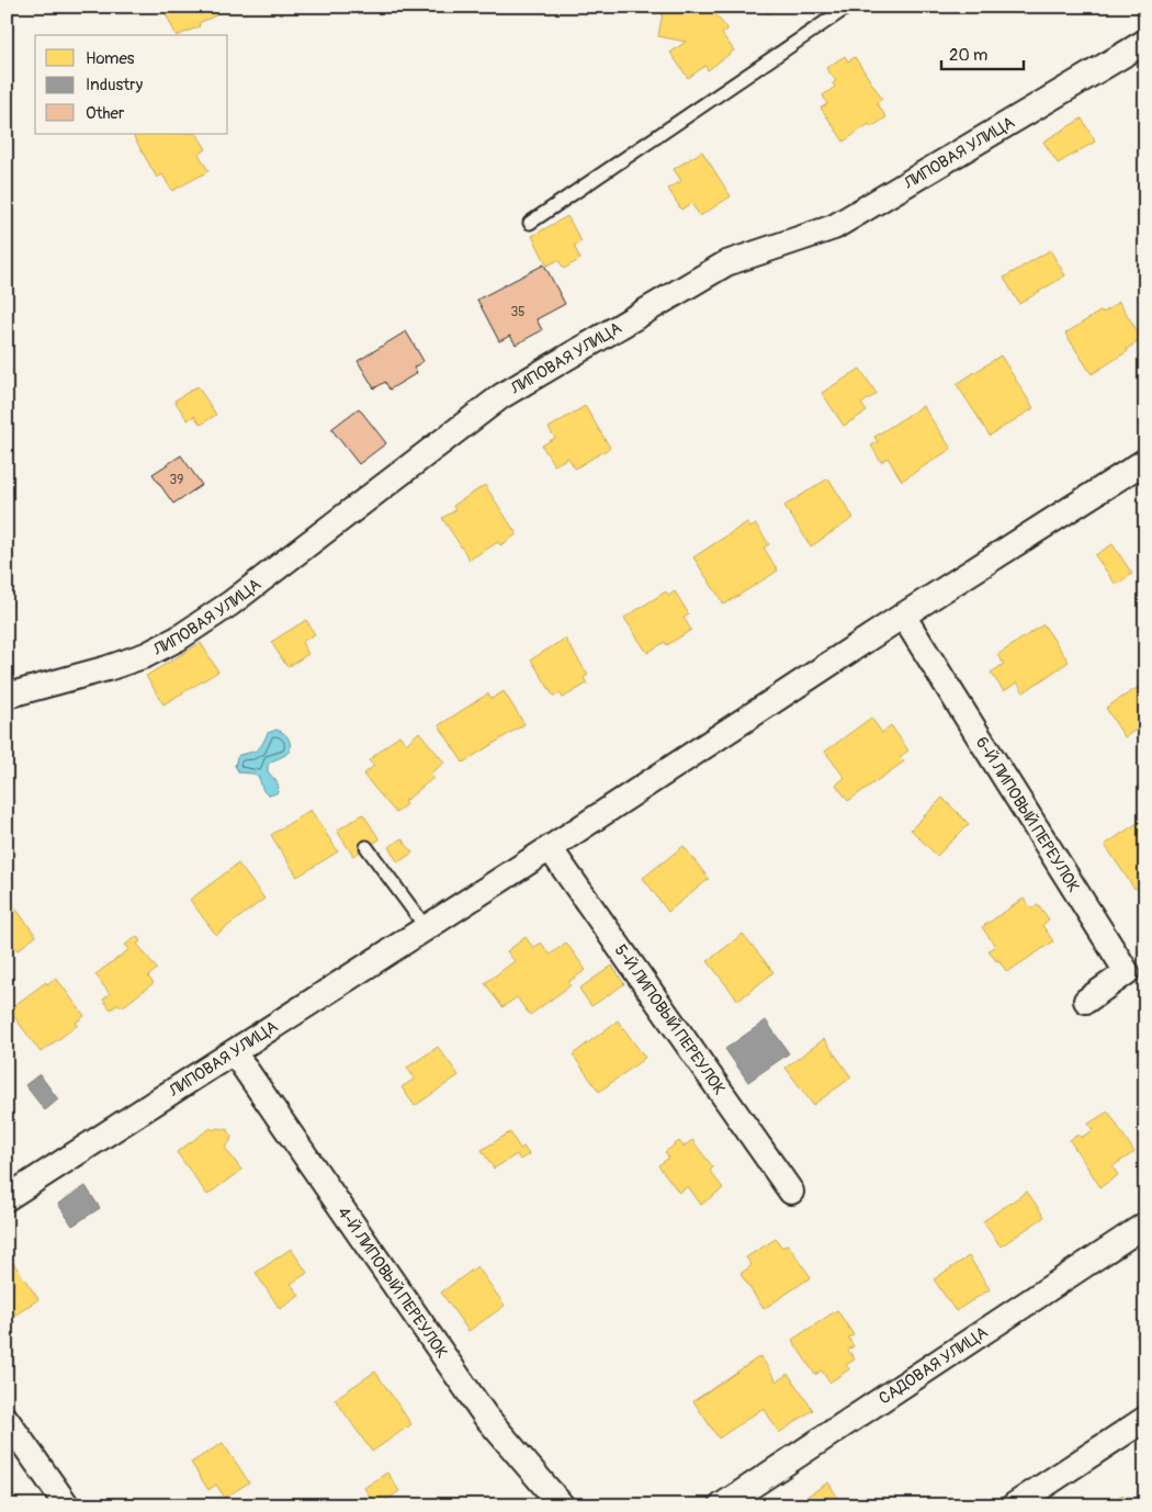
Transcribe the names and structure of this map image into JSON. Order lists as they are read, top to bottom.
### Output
{
  "streets": {
    "street": [
      "ЛИПОВАЯ УЛИЦА",
      "6-Й ЛИПОВЫЙ ПЕРЕУЛОК",
      "5-Й ЛИПОВЫЙ ПЕРЕУЛОК",
      "4-Й ЛИПОВЫЙ ПЕРЕУЛОК",
      "САДОВАЯ УЛИЦА"
    ]
  },
  "crossings": [
    ["ЛИПОВАЯ УЛИЦА", "6-Й ЛИПОВЫЙ ПЕРЕУЛОК"],
    ["ЛИПОВАЯ УЛИЦА", "5-Й ЛИПОВЫЙ ПЕРЕУЛОК"],
    ["ЛИПОВАЯ УЛИЦА", "4-Й ЛИПОВЫЙ ПЕРЕУЛОК"]
  ],
  "house_numbers": ["35", "39"],
  "legend": ["Homes", "Industry", "Other"],
  "scale_bar": "20 m"
}
